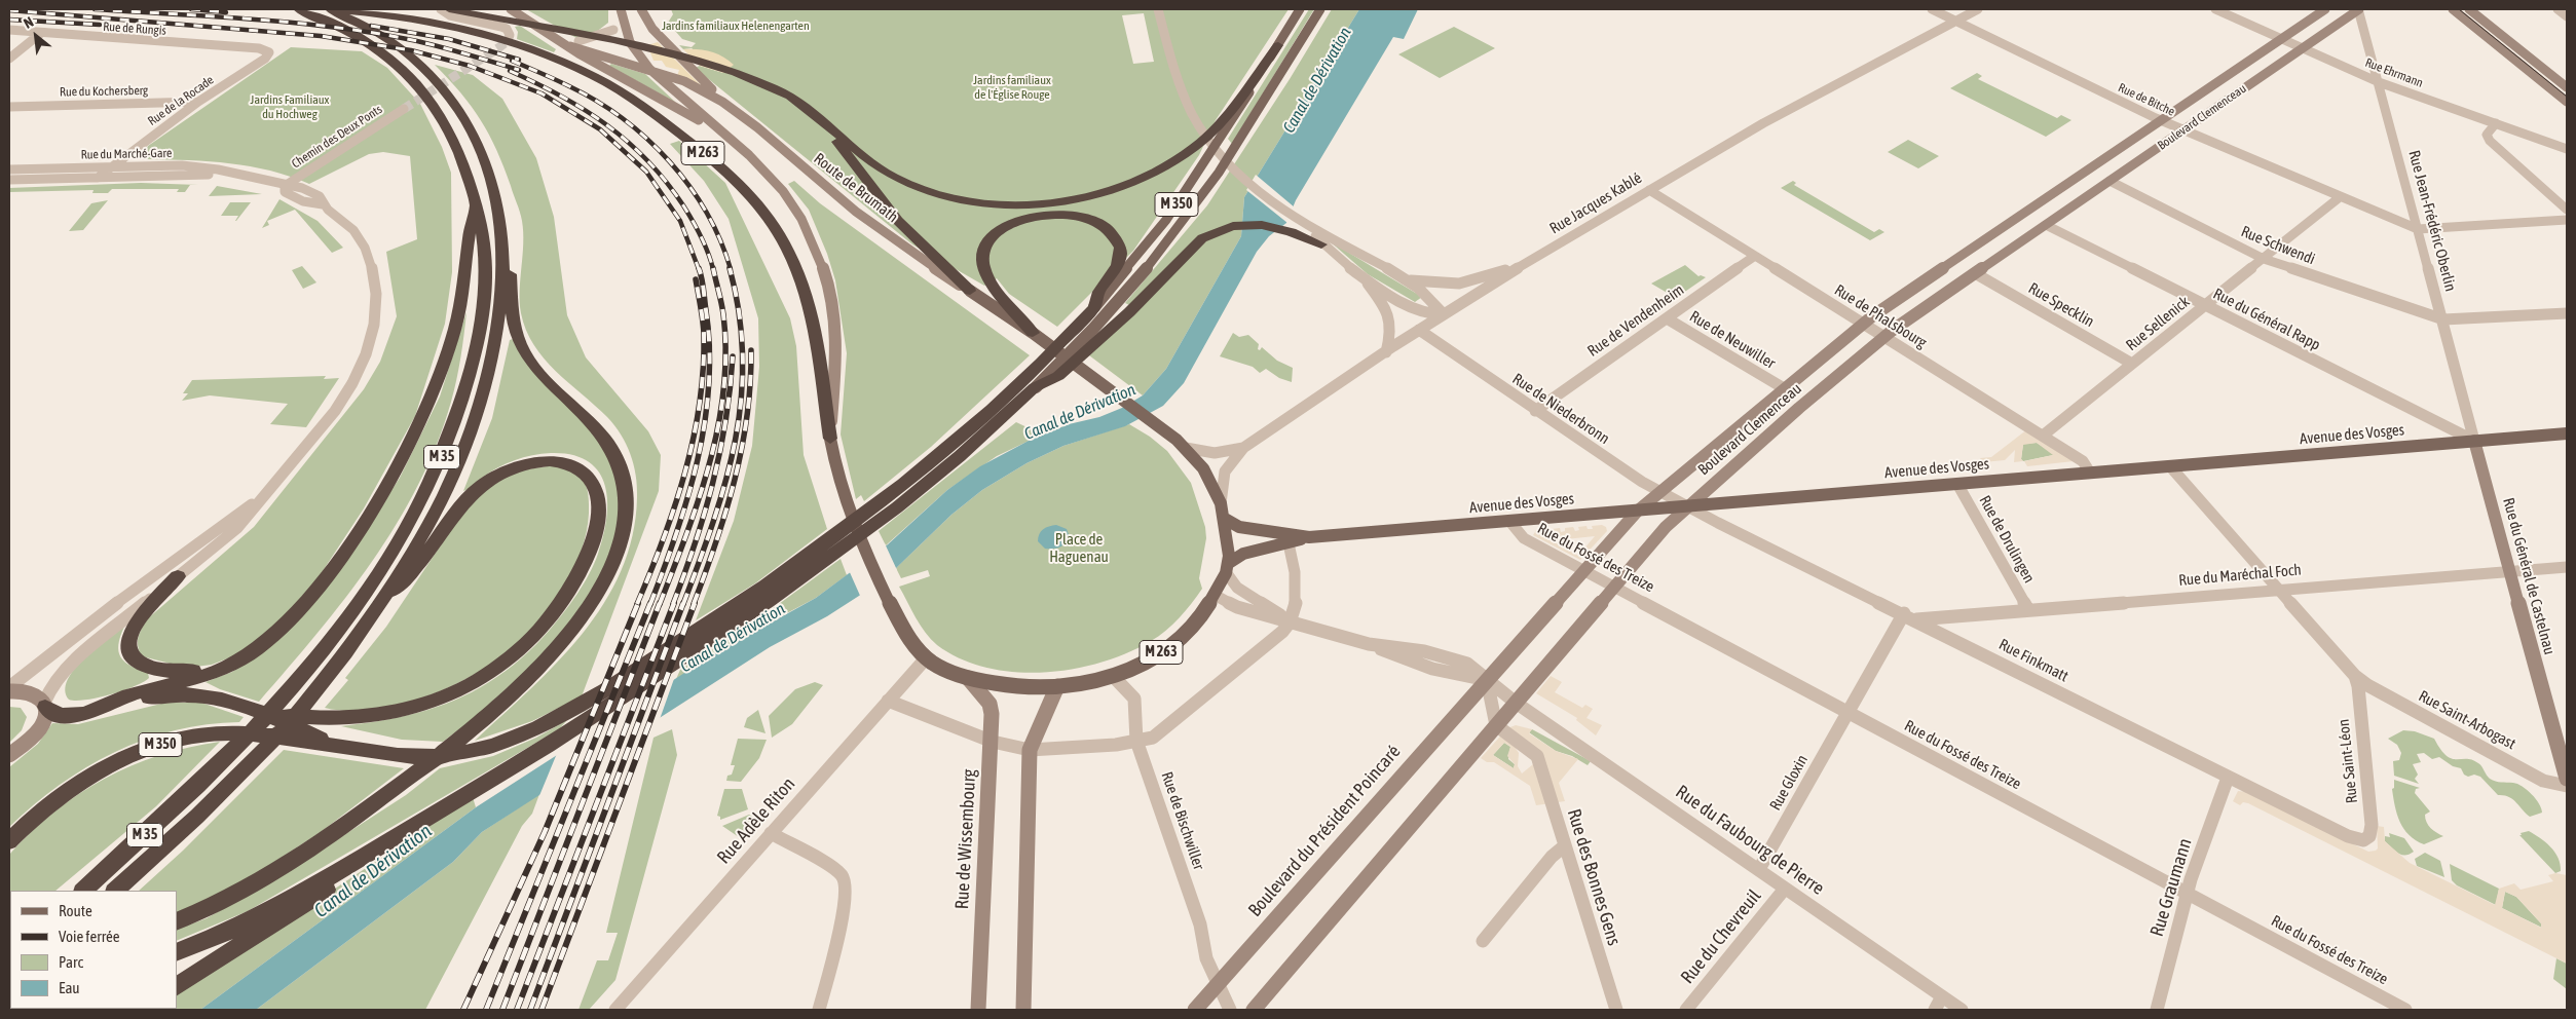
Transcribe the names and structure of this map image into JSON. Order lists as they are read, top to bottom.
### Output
{
  "streets": {
    "highway": ["M 263", "M 350", "M 35"],
    "main road": ["Route de Brumath", "Avenue des Vosges"],
    "street": [
      "Rue de Rungis",
      "Rue Ehrmann",
      "Rue du Kochersberg",
      "Rue de Bitche",
      "Rue de la Rocade",
      "Boulevard Clemenceau",
      "Chemin des Deux Ponts",
      "Rue du Marché-Gare",
      "Rue Jacques Kablé",
      "Rue Jean-Frédéric Oberlin",
      "Rue Schwendi",
      "Rue Specklin",
      "Rue de Phalsbourg",
      "Rue du Général Rapp",
      "Rue de Vendenheim",
      "Rue Sellenick",
      "Rue de Neuwiller",
      "Rue de Niederbronn",
      "Rue de Drulingen",
      "Rue du Fossé des Treize",
      "Rue du Maréchal Foch",
      "Rue du Général de Castelnau",
      "Rue Finkmatt",
      "Rue Saint-Arbogast",
      "Rue Saint-Léon",
      "Rue Gloxin",
      "Rue Adèle Riton",
      "Rue de Bischwiller",
      "Boulevard du Président Poincaré",
      "Rue de Wissembourg",
      "Rue du Faubourg de Pierre",
      "Rue des Bonnes Gens",
      "Rue Graumann",
      "Rue du Chevreuil"
    ]
  },
  "crossings": [
    ["Rue de Rungis", "Rue de la Rocade"],
    ["Rue Ehrmann", "Boulevard Clemenceau"],
    ["Rue Ehrmann", "Rue Jean-Frédéric Oberlin"],
    ["Rue du Kochersberg", "Rue de la Rocade"],
    ["Rue de Bitche", "Boulevard Clemenceau"],
    ["Rue de Bitche", "Rue Jacques Kablé"],
    ["Rue de Bitche", "Rue Jean-Frédéric Oberlin"],
    ["Rue de Bitche", "Rue Sellenick"],
    ["Rue de la Rocade", "Rue du Marché-Gare"],
    ["Boulevard Clemenceau", "Rue Jean-Frédéric Oberlin"],
    ["Boulevard Clemenceau", "Rue Schwendi"],
    ["Boulevard Clemenceau", "Rue Specklin"],
    ["Boulevard Clemenceau", "Rue de Phalsbourg"],
    ["Boulevard Clemenceau", "Rue du Général Rapp"],
    ["Boulevard Clemenceau", "Rue de Neuwiller"],
    ["Boulevard Clemenceau", "Rue de Niederbronn"],
    ["Boulevard Clemenceau", "Avenue des Vosges"],
    ["Boulevard Clemenceau", "Rue du Fossé des Treize"],
    ["Boulevard Clemenceau", "Rue Finkmatt"],
    ["Boulevard Clemenceau", "Boulevard du Président Poincaré"],
    ["Boulevard Clemenceau", "Rue du Faubourg de Pierre"],
    ["Chemin des Deux Ponts", "Rue du Marché-Gare"],
    ["M 263", "Route de Brumath"],
    ["M 263", "Rue Jacques Kablé"],
    ["M 263", "Avenue des Vosges"],
    ["M 263", "Rue Adèle Riton"],
    ["M 263", "Rue de Bischwiller"],
    ["M 263", "Rue de Wissembourg"],
    ["M 263", "Rue du Faubourg de Pierre"],
    ["Route de Brumath", "Rue Adèle Riton"],
    ["Rue Jacques Kablé", "Rue de Phalsbourg"],
    ["Rue Jacques Kablé", "Rue de Niederbronn"],
    ["Rue Jean-Frédéric Oberlin", "Rue Schwendi"],
    ["Rue Jean-Frédéric Oberlin", "Rue du Général Rapp"],
    ["Rue Jean-Frédéric Oberlin", "Avenue des Vosges"],
    ["Rue Jean-Frédéric Oberlin", "Rue du Général de Castelnau"],
    ["Rue Schwendi", "Rue Sellenick"],
    ["Rue Specklin", "Rue Sellenick"],
    ["Rue de Phalsbourg", "Rue de Vendenheim"],
    ["Rue de Phalsbourg", "Rue Sellenick"],
    ["Rue de Phalsbourg", "Avenue des Vosges"],
    ["Rue du Général Rapp", "Rue Sellenick"],
    ["Rue du Général Rapp", "Avenue des Vosges"],
    ["Rue du Général Rapp", "Rue du Général de Castelnau"],
    ["Rue de Vendenheim", "Rue de Neuwiller"],
    ["Rue de Vendenheim", "Rue de Niederbronn"],
    ["Rue de Niederbronn", "Avenue des Vosges"],
    ["Rue de Niederbronn", "Rue Finkmatt"],
    ["Avenue des Vosges", "Rue de Drulingen"],
    ["Avenue des Vosges", "Rue du Fossé des Treize"],
    ["Avenue des Vosges", "Rue du Général de Castelnau"],
    ["Avenue des Vosges", "Rue Finkmatt"],
    ["Avenue des Vosges", "Rue Saint-Arbogast"],
    ["Rue de Drulingen", "Rue du Maréchal Foch"],
    ["Rue du Fossé des Treize", "Rue Gloxin"],
    ["Rue du Fossé des Treize", "Rue Graumann"],
    ["Rue du Maréchal Foch", "Rue du Général de Castelnau"],
    ["Rue du Maréchal Foch", "Rue Finkmatt"],
    ["Rue du Maréchal Foch", "Rue Saint-Arbogast"],
    ["Rue Finkmatt", "Rue Saint-Léon"],
    ["Rue Finkmatt", "Rue Gloxin"],
    ["Rue Finkmatt", "Rue Graumann"],
    ["Rue Saint-Arbogast", "Rue Saint-Léon"],
    ["Rue Gloxin", "Rue du Faubourg de Pierre"],
    ["Rue de Bischwiller", "Boulevard du Président Poincaré"],
    ["Boulevard du Président Poincaré", "Rue du Faubourg de Pierre"],
    ["Rue du Faubourg de Pierre", "Rue du Chevreuil"]
  ],
  "water": ["Canal de Dérivation"],
  "parks": [
    "Jardins familiaux Helenengarten",
    "Jardins familiaux de l'Église Rouge",
    "Jardins Familiaux du Hochweg",
    "Place de Haguenau"
  ],
  "legend": [
    "Route",
    "Voie ferrée",
    "Parc",
    "Eau"
  ],
  "north": "top left"
}
